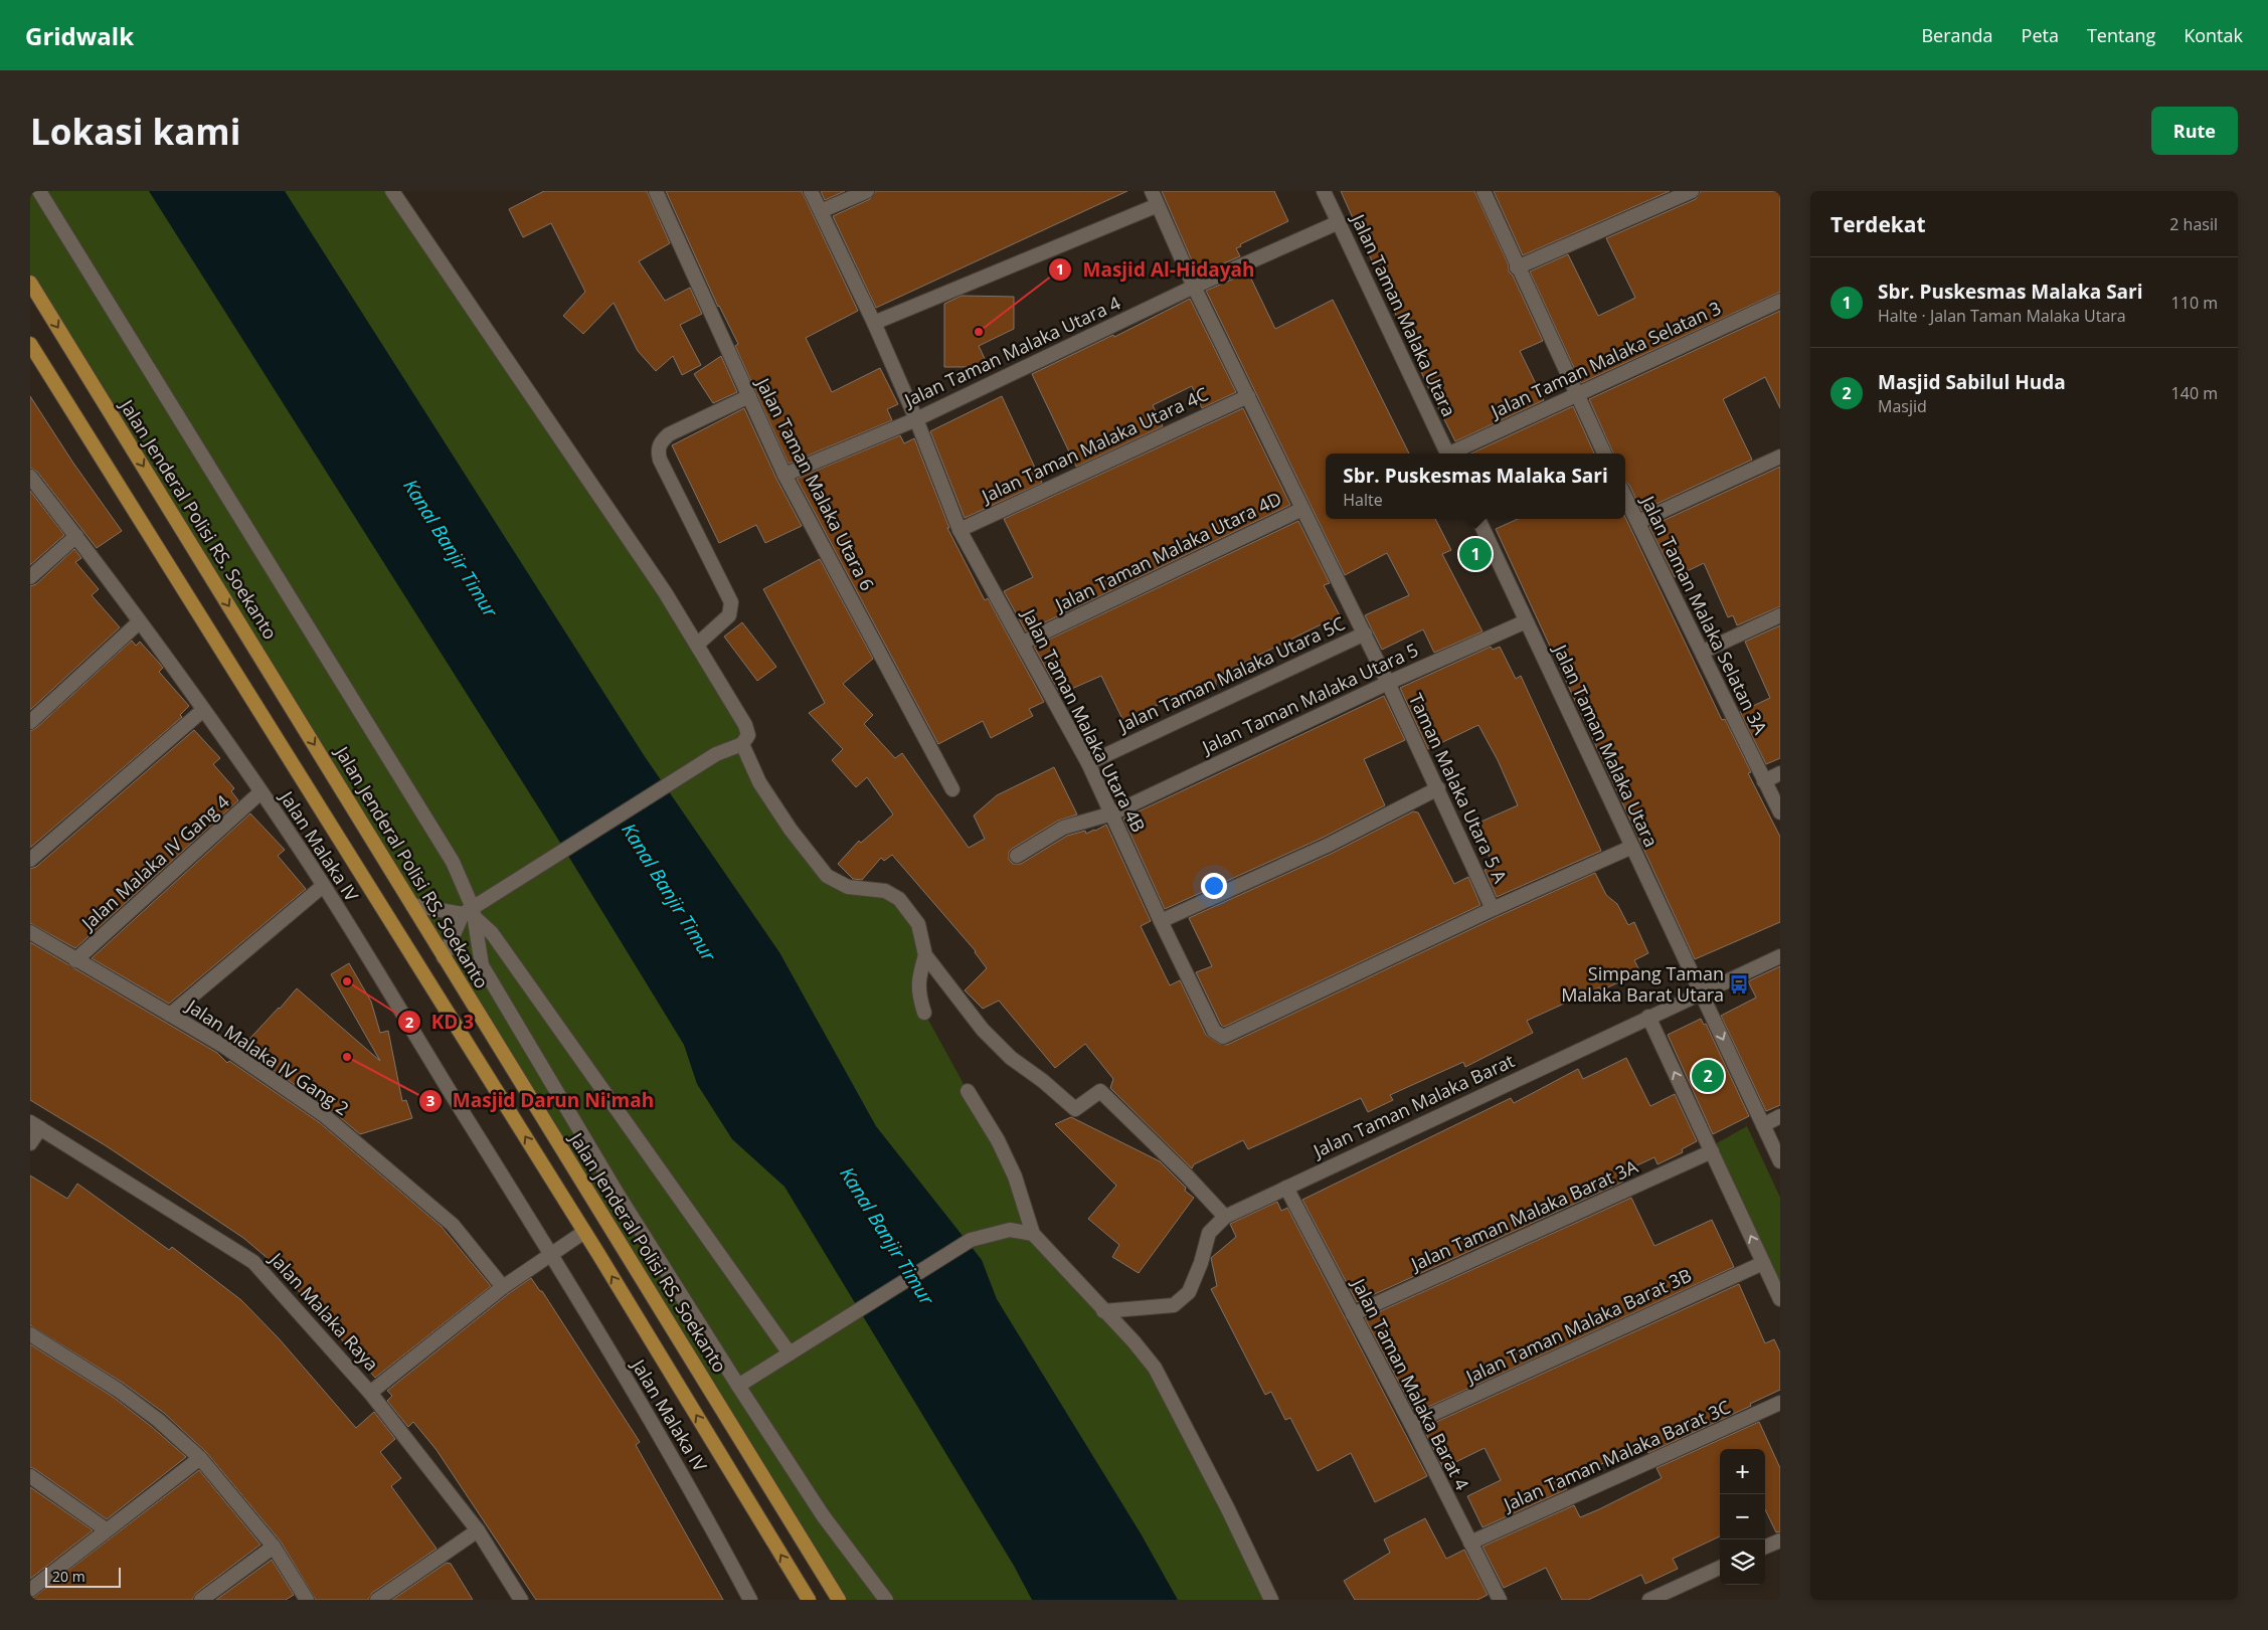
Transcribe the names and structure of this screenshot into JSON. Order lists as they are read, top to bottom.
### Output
{
  "streets": {
    "main road": ["Jalan Jenderal Polisi RS. Soekanto"],
    "street": [
      "Jalan Taman Malaka Utara",
      "Jalan Taman Malaka Utara 4",
      "Jalan Taman Malaka Selatan 3",
      "Jalan Taman Malaka Utara 4C",
      "Jalan Taman Malaka Utara 6",
      "Jalan Taman Malaka Utara 4D",
      "Jalan Taman Malaka Selatan 3A",
      "Jalan Taman Malaka Utara 5C",
      "Jalan Taman Malaka Utara 5",
      "Jalan Taman Malaka Utara 4B",
      "Taman Malaka Utara 5 A",
      "Jalan Malaka IV",
      "Jalan Malaka IV Gang 4",
      "Jalan Malaka IV Gang 2",
      "Jalan Taman Malaka Barat",
      "Jalan Taman Malaka Barat 3A",
      "Jalan Malaka Raya",
      "Jalan Taman Malaka Barat 3B",
      "Jalan Taman Malaka Barat 4",
      "Jalan Taman Malaka Barat 3C"
    ]
  },
  "crossings": [
    ["Jalan Taman Malaka Utara", "Jalan Taman Malaka Utara 4"],
    ["Jalan Taman Malaka Utara", "Jalan Taman Malaka Utara 5"],
    ["Jalan Taman Malaka Utara", "Jalan Taman Malaka Barat"],
    ["Jalan Taman Malaka Utara 4", "Jalan Taman Malaka Utara 6"],
    ["Jalan Taman Malaka Utara 4", "Jalan Taman Malaka Utara 4B"],
    ["Jalan Taman Malaka Utara 4", "Taman Malaka Utara 5 A"],
    ["Jalan Taman Malaka Utara 4C", "Jalan Taman Malaka Utara 4B"],
    ["Jalan Taman Malaka Utara 4C", "Taman Malaka Utara 5 A"],
    ["Jalan Taman Malaka Utara 4D", "Jalan Taman Malaka Utara 4B"],
    ["Jalan Taman Malaka Utara 4D", "Taman Malaka Utara 5 A"],
    ["Jalan Taman Malaka Utara 5C", "Jalan Taman Malaka Utara 4B"],
    ["Jalan Taman Malaka Utara 5C", "Taman Malaka Utara 5 A"],
    ["Jalan Taman Malaka Utara 5", "Jalan Taman Malaka Utara 4B"],
    ["Jalan Taman Malaka Utara 5", "Taman Malaka Utara 5 A"],
    ["Jalan Taman Malaka Utara 4B", "Taman Malaka Utara 5 A"],
    ["Jalan Malaka IV", "Jalan Malaka IV Gang 4"],
    ["Jalan Malaka IV Gang 4", "Jalan Malaka IV Gang 2"],
    ["Jalan Taman Malaka Barat", "Jalan Taman Malaka Barat 4"],
    ["Jalan Taman Malaka Barat 3A", "Jalan Taman Malaka Barat 4"],
    ["Jalan Taman Malaka Barat 3B", "Jalan Taman Malaka Barat 4"],
    ["Jalan Taman Malaka Barat 4", "Jalan Taman Malaka Barat 3C"]
  ],
  "water": ["Kanal Banjir Timur"],
  "places": {
    "other": ["Masjid Al-Hidayah", "KD 3", "Masjid Darun Ni'mah"],
    "bus stop": ["Simpang Taman Malaka Barat Utara"]
  },
  "scale_bar": "20 m",
  "page": {
    "header": "Gridwalk",
    "nav": [
      "Beranda",
      "Peta",
      "Tentang",
      "Kontak"
    ],
    "buttons": "Rute",
    "title": "Lokasi kami",
    "heading": ["Terdekat", "2 hasil"],
    "list": [
      {
        "mark": "1",
        "name": "Sbr. Puskesmas Malaka Sari",
        "note": "Halte · Jalan Taman Malaka Utara",
        "value": "110 m"
      },
      {
        "mark": "2",
        "name": "Masjid Sabilul Huda",
        "note": "Masjid",
        "value": "140 m"
      }
    ],
    "popup": ["Sbr. Puskesmas Malaka Sari", "Halte"],
    "pins": ["1", "2"],
    "map_buttons": ["+", "−"],
    "scale": "20 m"
  }
}
